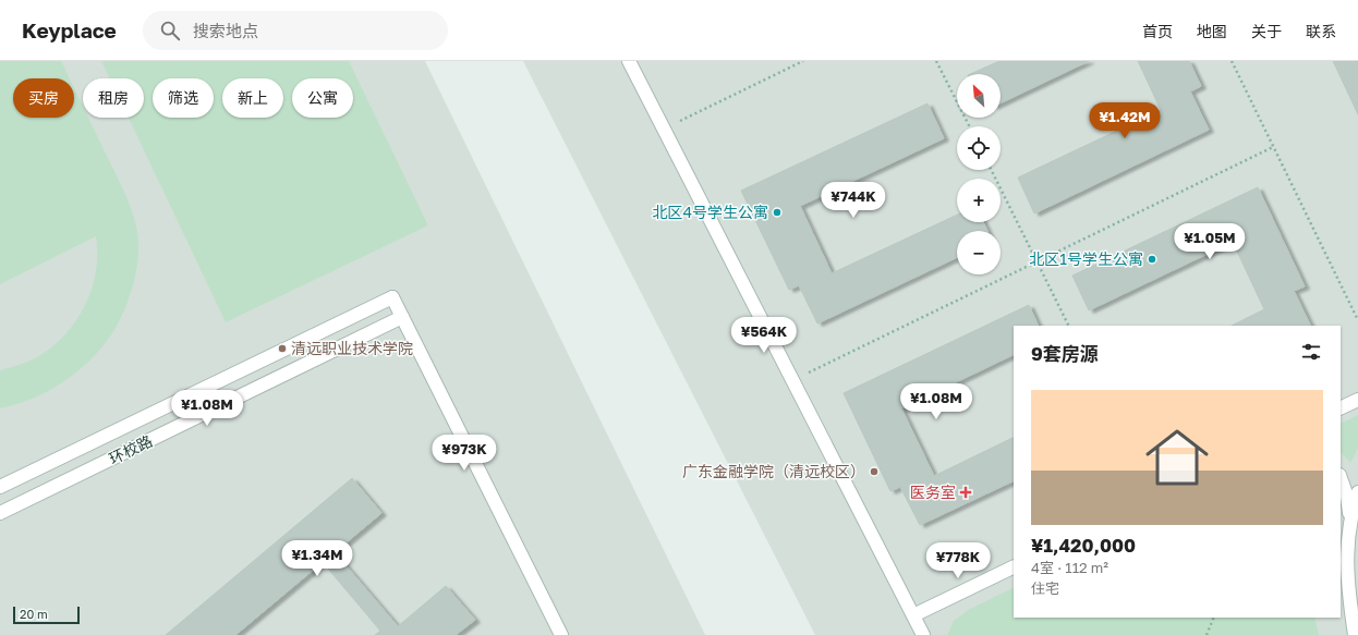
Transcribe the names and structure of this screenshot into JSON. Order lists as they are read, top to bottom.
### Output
{
  "streets": {
    "street": ["环校路"]
  },
  "places": {
    "other": [
      "北区4号学生公寓",
      "北区1号学生公寓",
      "清远职业技术学院",
      "广东金融学院（清远校区）"
    ],
    "health": ["医务室"]
  },
  "scale_bar": "20 m",
  "north": "top left",
  "page": {
    "header": "Keyplace",
    "search": "搜索地点",
    "nav": [
      "首页",
      "地图",
      "关于",
      "联系"
    ],
    "map_buttons": ["+", "−"],
    "chip": [
      "买房",
      "租房",
      "筛选",
      "新上",
      "公寓"
    ],
    "price": [
      "¥1.42M",
      "¥744K",
      "¥1.05M",
      "¥564K",
      "¥1.08M",
      "¥1.08M",
      "¥973K",
      "¥1.34M",
      "¥778K"
    ],
    "heading": "9套房源",
    "list": [
      {
        "name": "¥1,420,000",
        "note": "4室 · 112 m² · 住宅"
      }
    ],
    "scale": "20 m"
  }
}
